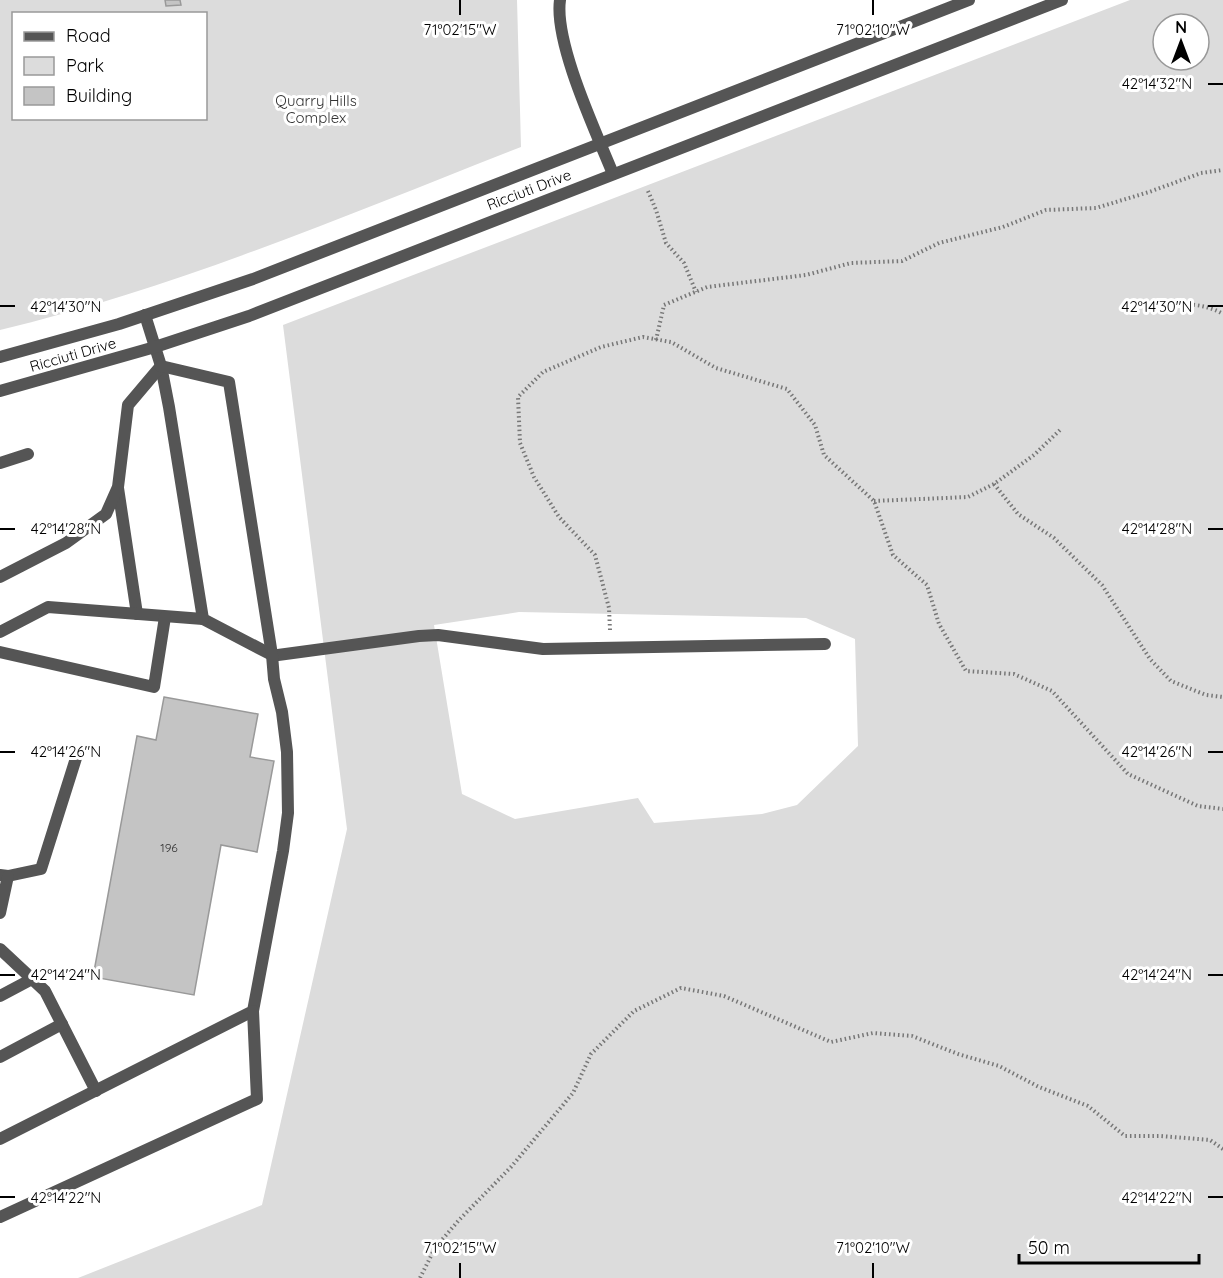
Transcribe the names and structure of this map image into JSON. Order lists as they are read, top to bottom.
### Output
{
  "streets": {
    "street": ["Ricciuti Drive"]
  },
  "parks": ["Quarry Hills Complex"],
  "house_numbers": ["196"],
  "legend": ["Road", "Park", "Building"],
  "scale_bar": "50 m",
  "north": "top",
  "coordinates": [
    "71°02'15\"W",
    "71°02'10\"W",
    "42°14'32\"N",
    "42°14'30\"N",
    "42°14'28\"N",
    "42°14'26\"N",
    "42°14'24\"N",
    "42°14'22\"N"
  ]
}
